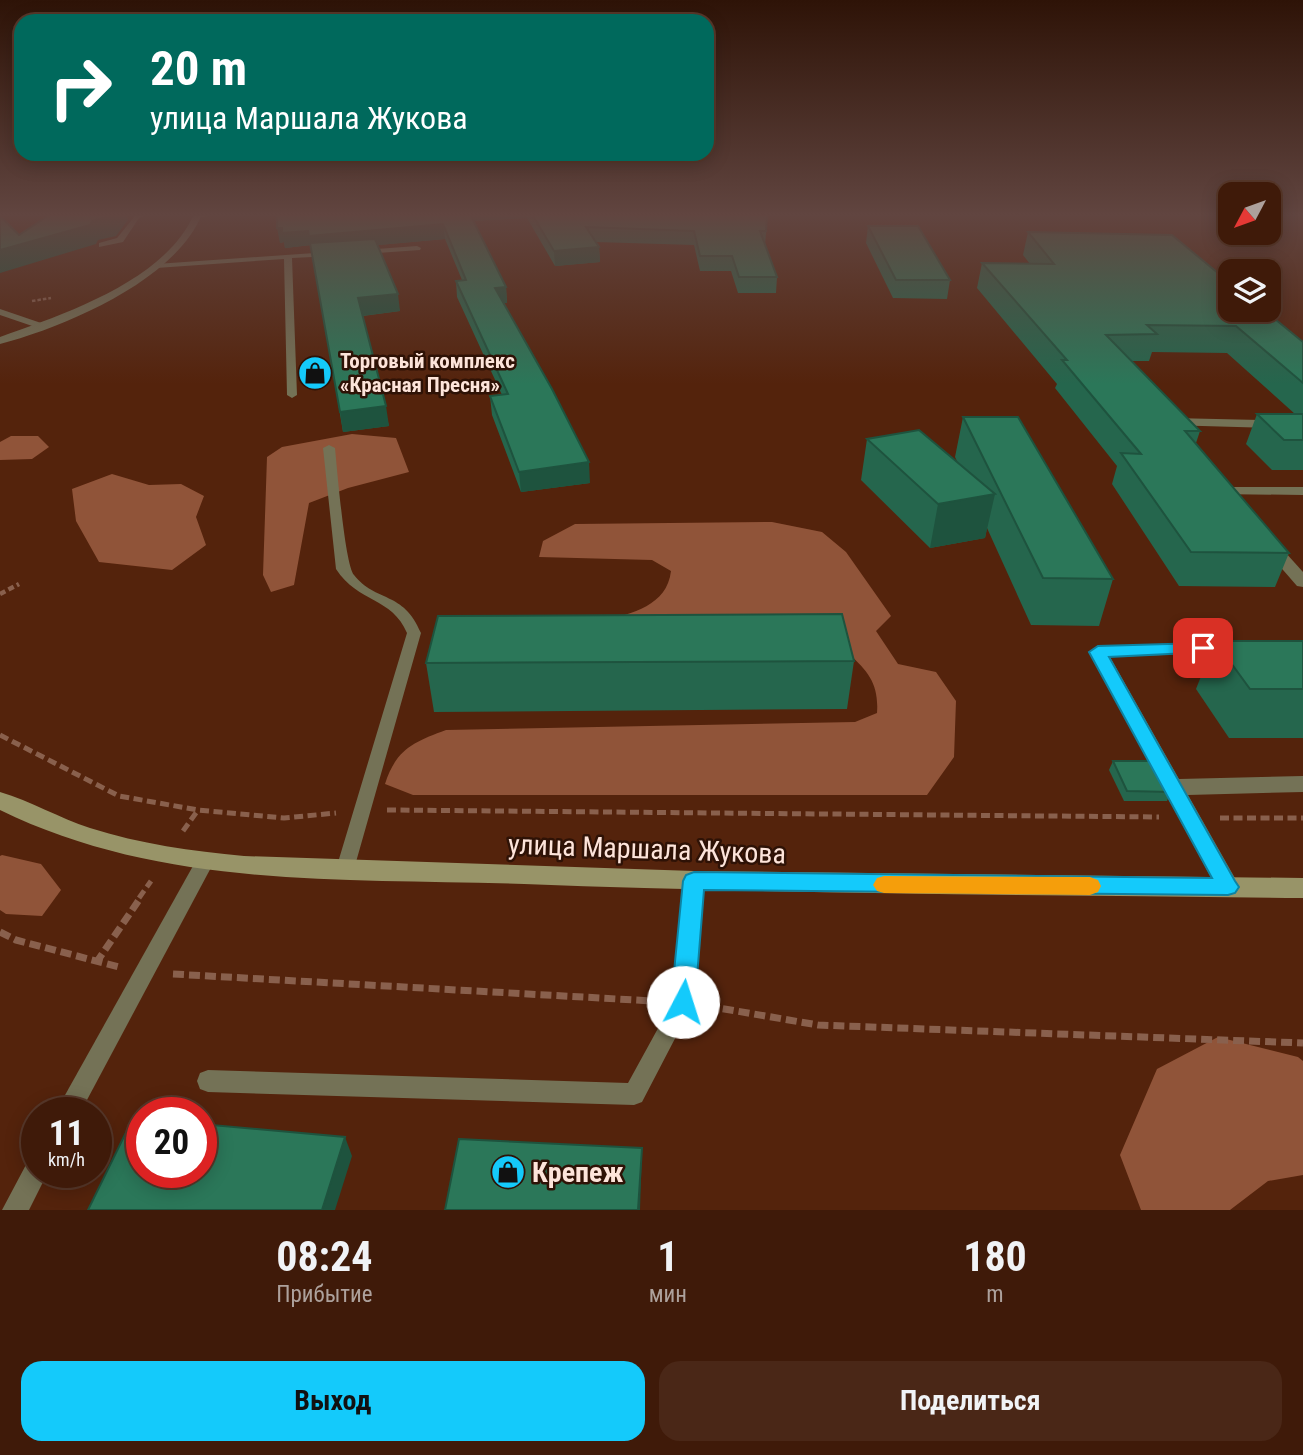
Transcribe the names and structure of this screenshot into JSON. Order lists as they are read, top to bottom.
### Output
{
  "streets": {
    "main road": ["улица Маршала Жукова"]
  },
  "places": {
    "shop": ["Торговый комплекс «Красная Пресня»", "Крепеж"]
  },
  "north": "bottom left",
  "page": {
    "turn": ["20 m", "улица Маршала Жукова"],
    "speed": "11 km/h",
    "limit": "20",
    "eta": [
      "08:24",
      "Прибытие",
      "1",
      "мин",
      "180",
      "m"
    ],
    "buttons": ["Выход", "Поделиться"]
  }
}
